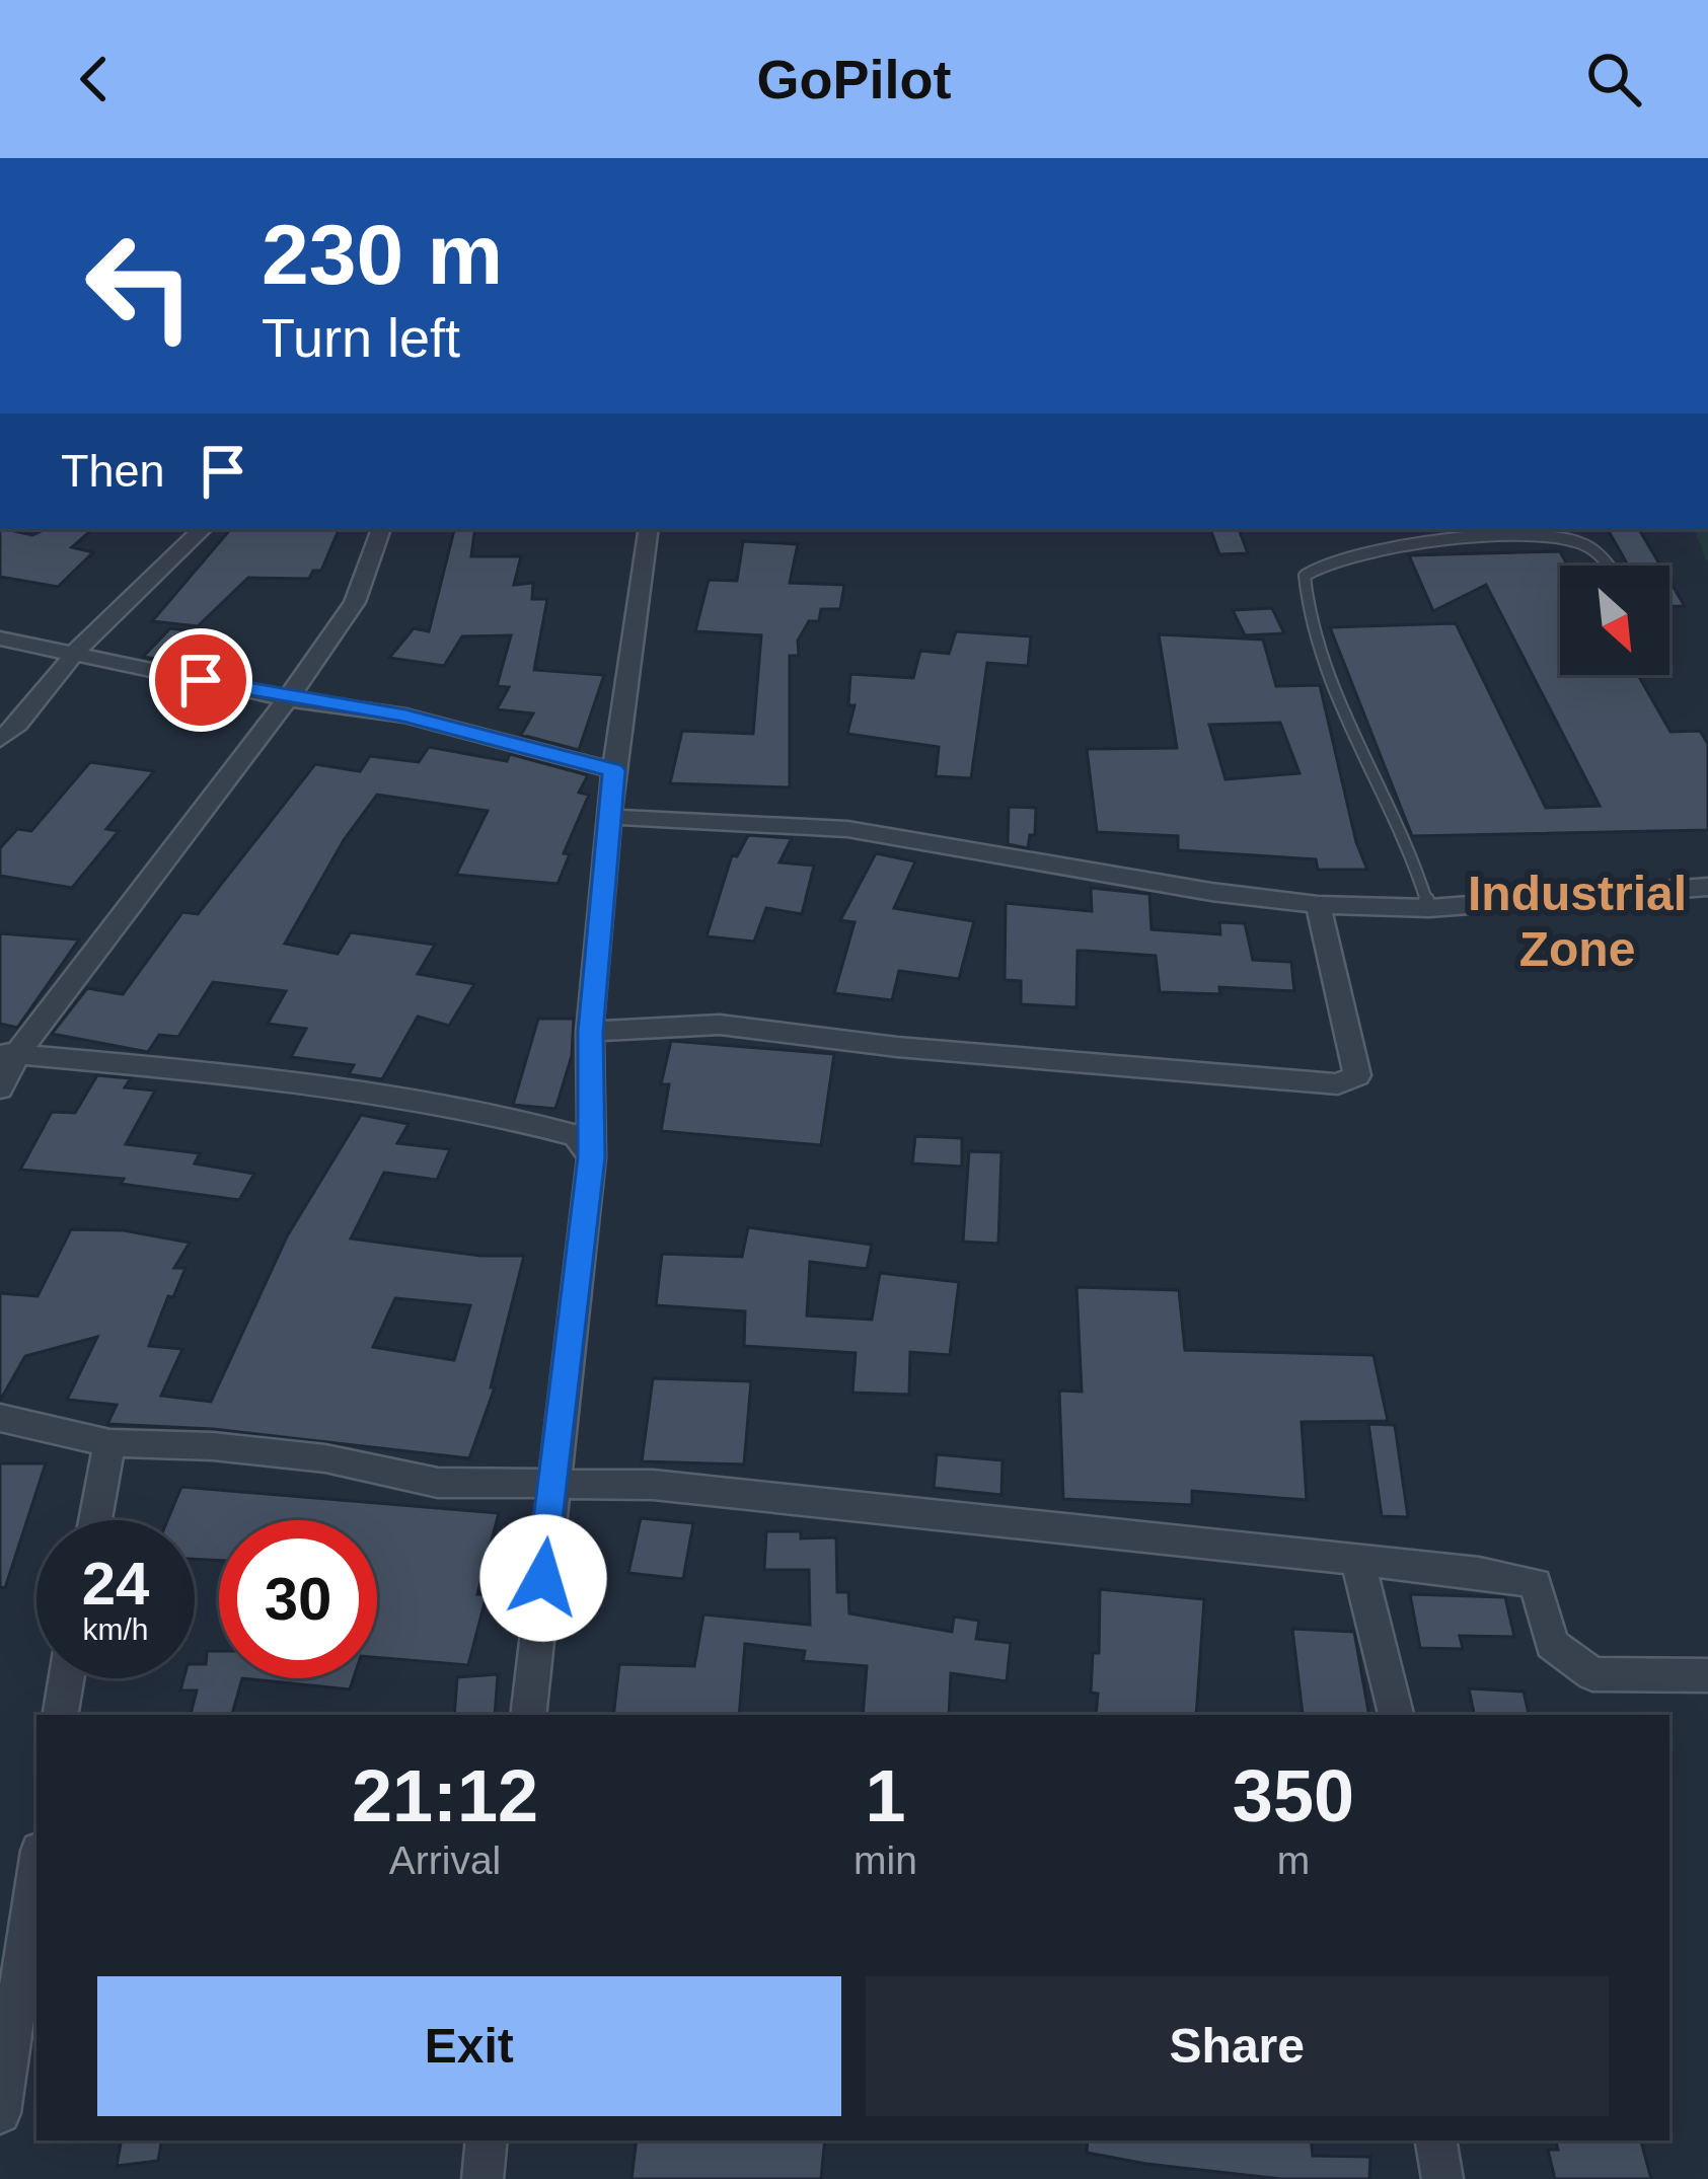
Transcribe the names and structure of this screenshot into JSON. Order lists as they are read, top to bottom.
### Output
{
  "districts": ["Industrial Zone"],
  "north": "bottom right",
  "page": {
    "header": "GoPilot",
    "turn": ["230 m", "Turn left"],
    "then": "Then",
    "speed": "24 km/h",
    "limit": "30",
    "eta": [
      "21:12",
      "Arrival",
      "1",
      "min",
      "350",
      "m"
    ],
    "buttons": ["Exit", "Share"]
  }
}
